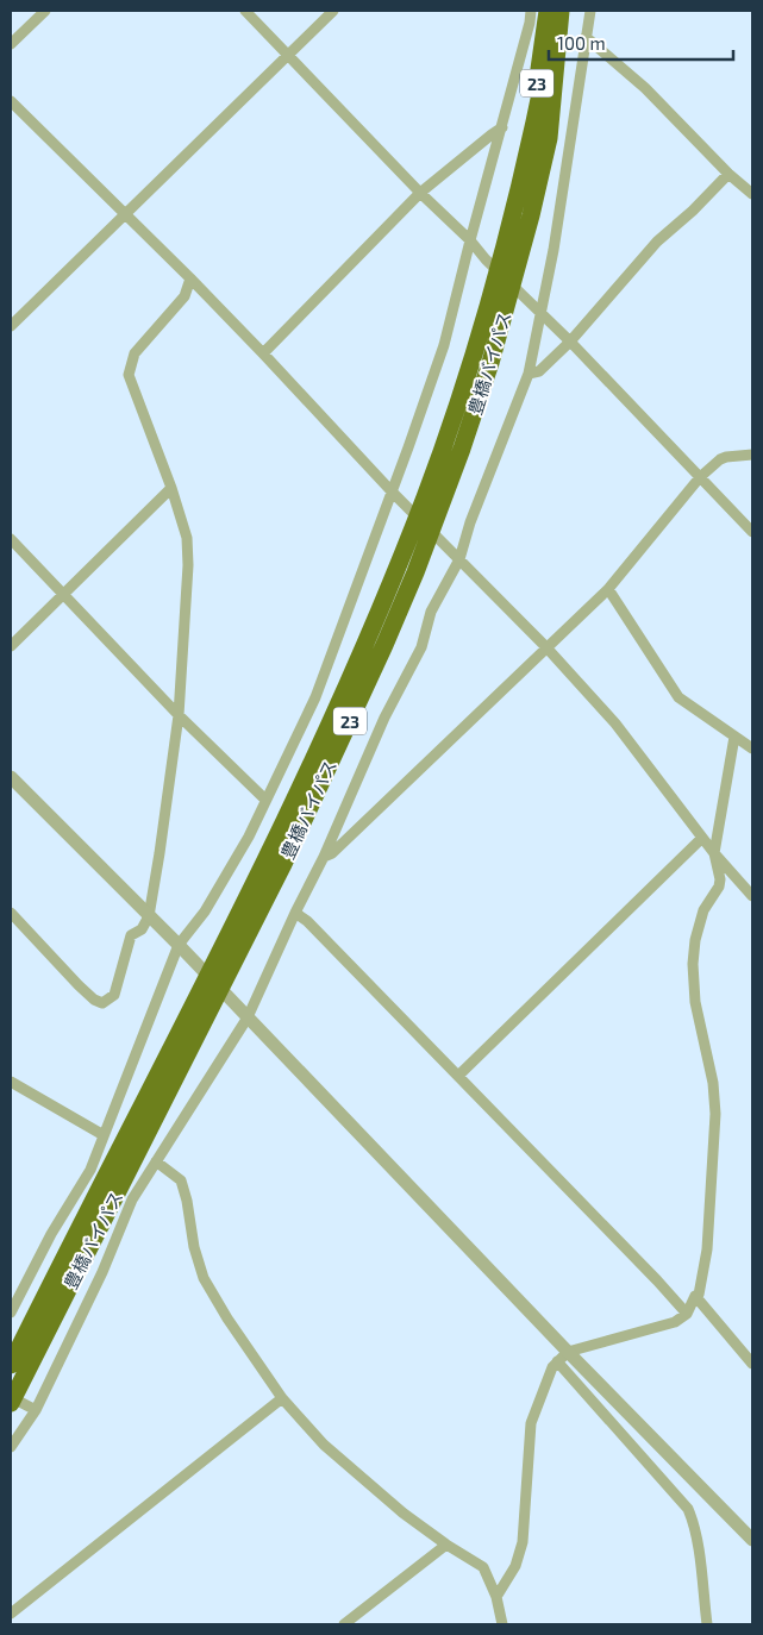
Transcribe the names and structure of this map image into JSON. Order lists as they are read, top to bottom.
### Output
{
  "streets": {
    "highway": ["23", "豊橋バイパス"]
  },
  "crossings": [
    ["23", "豊橋バイパス"]
  ],
  "scale_bar": "100 m"
}
